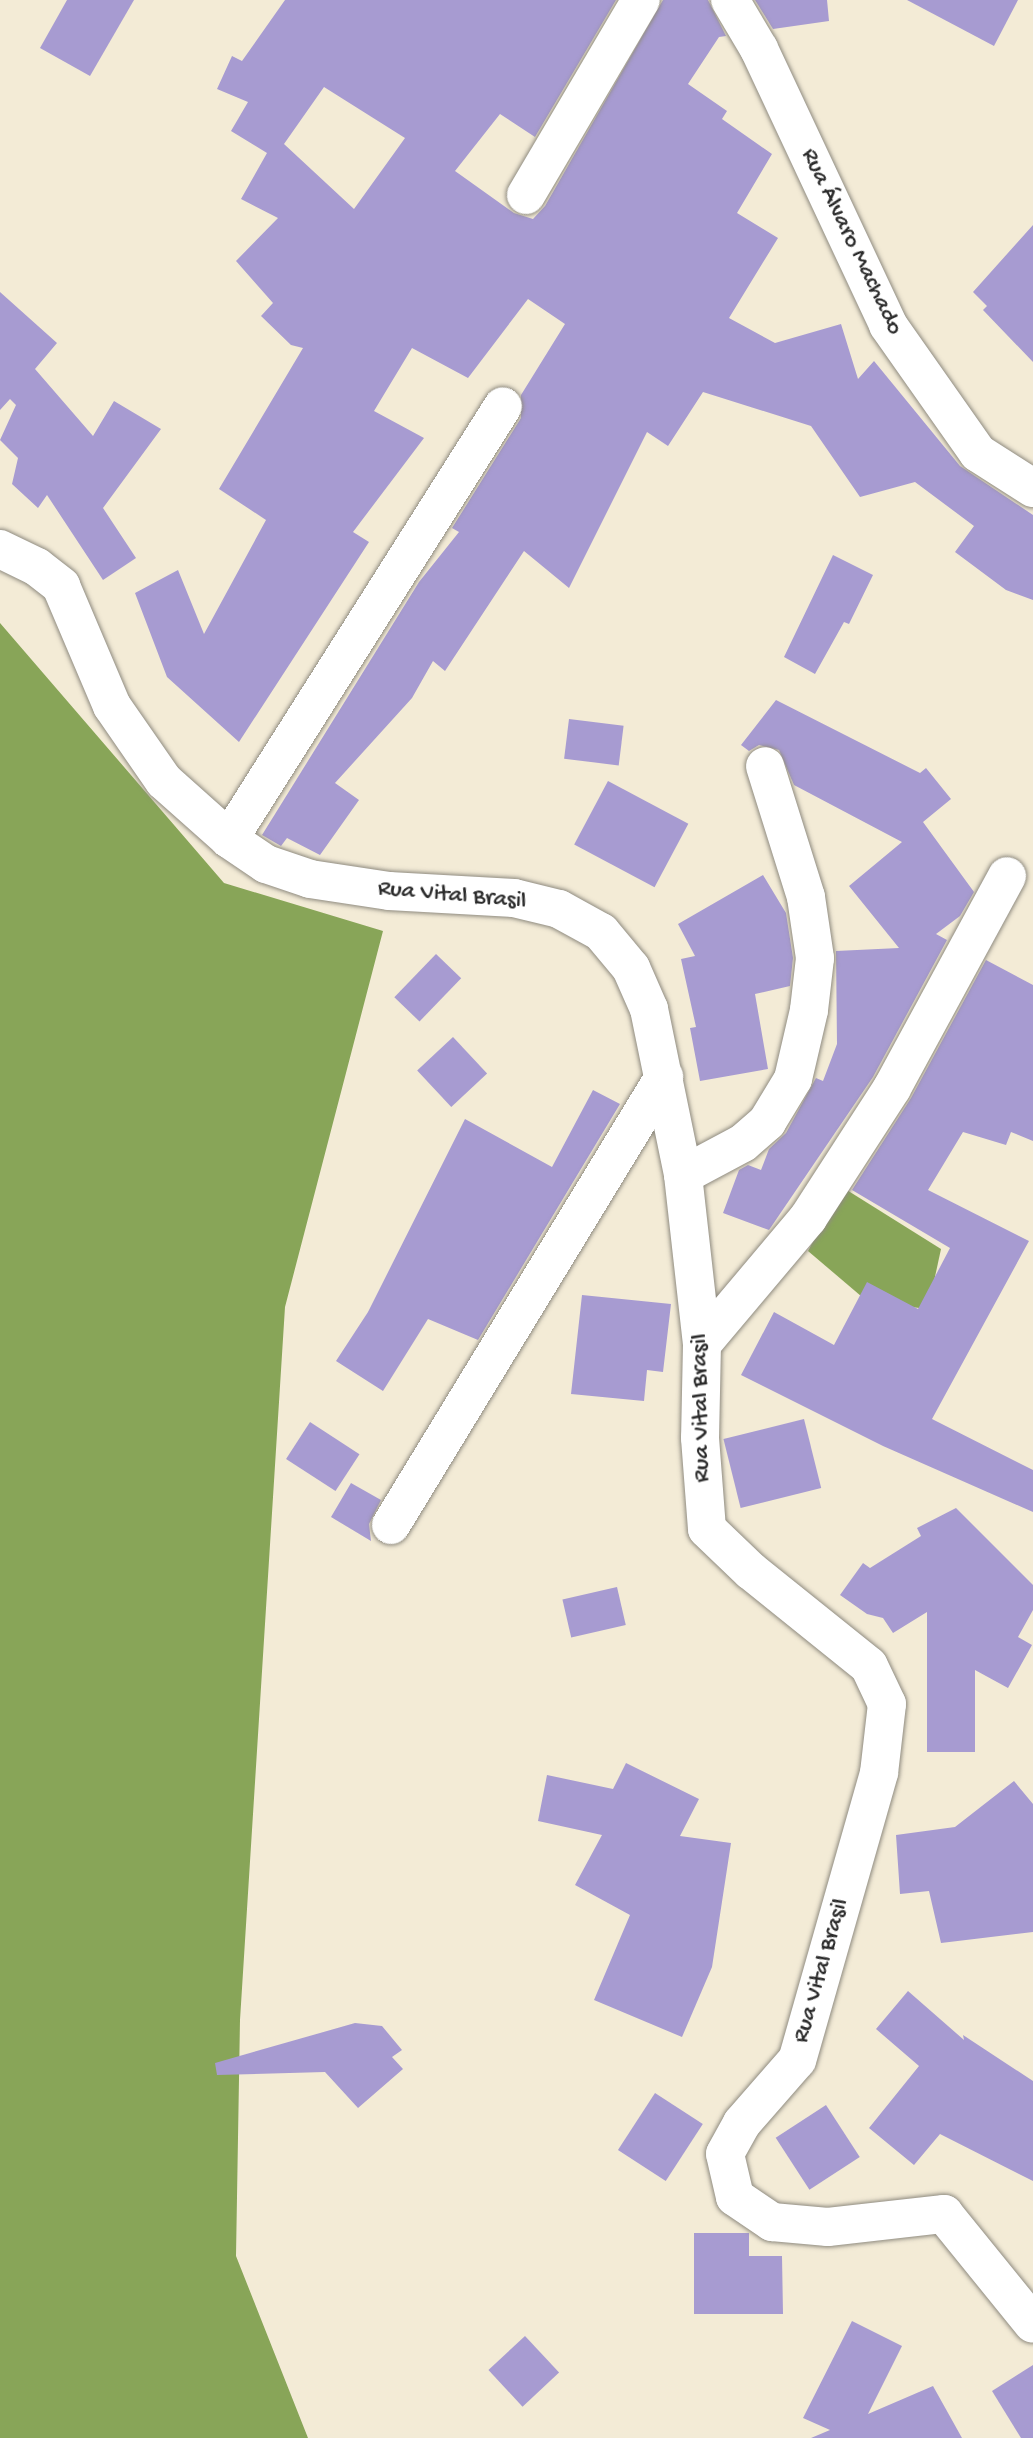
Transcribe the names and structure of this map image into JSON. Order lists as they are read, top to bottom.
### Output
{
  "streets": {
    "street": ["Rua Álvaro Machado", "Rua Vital Brasil"]
  }
}
